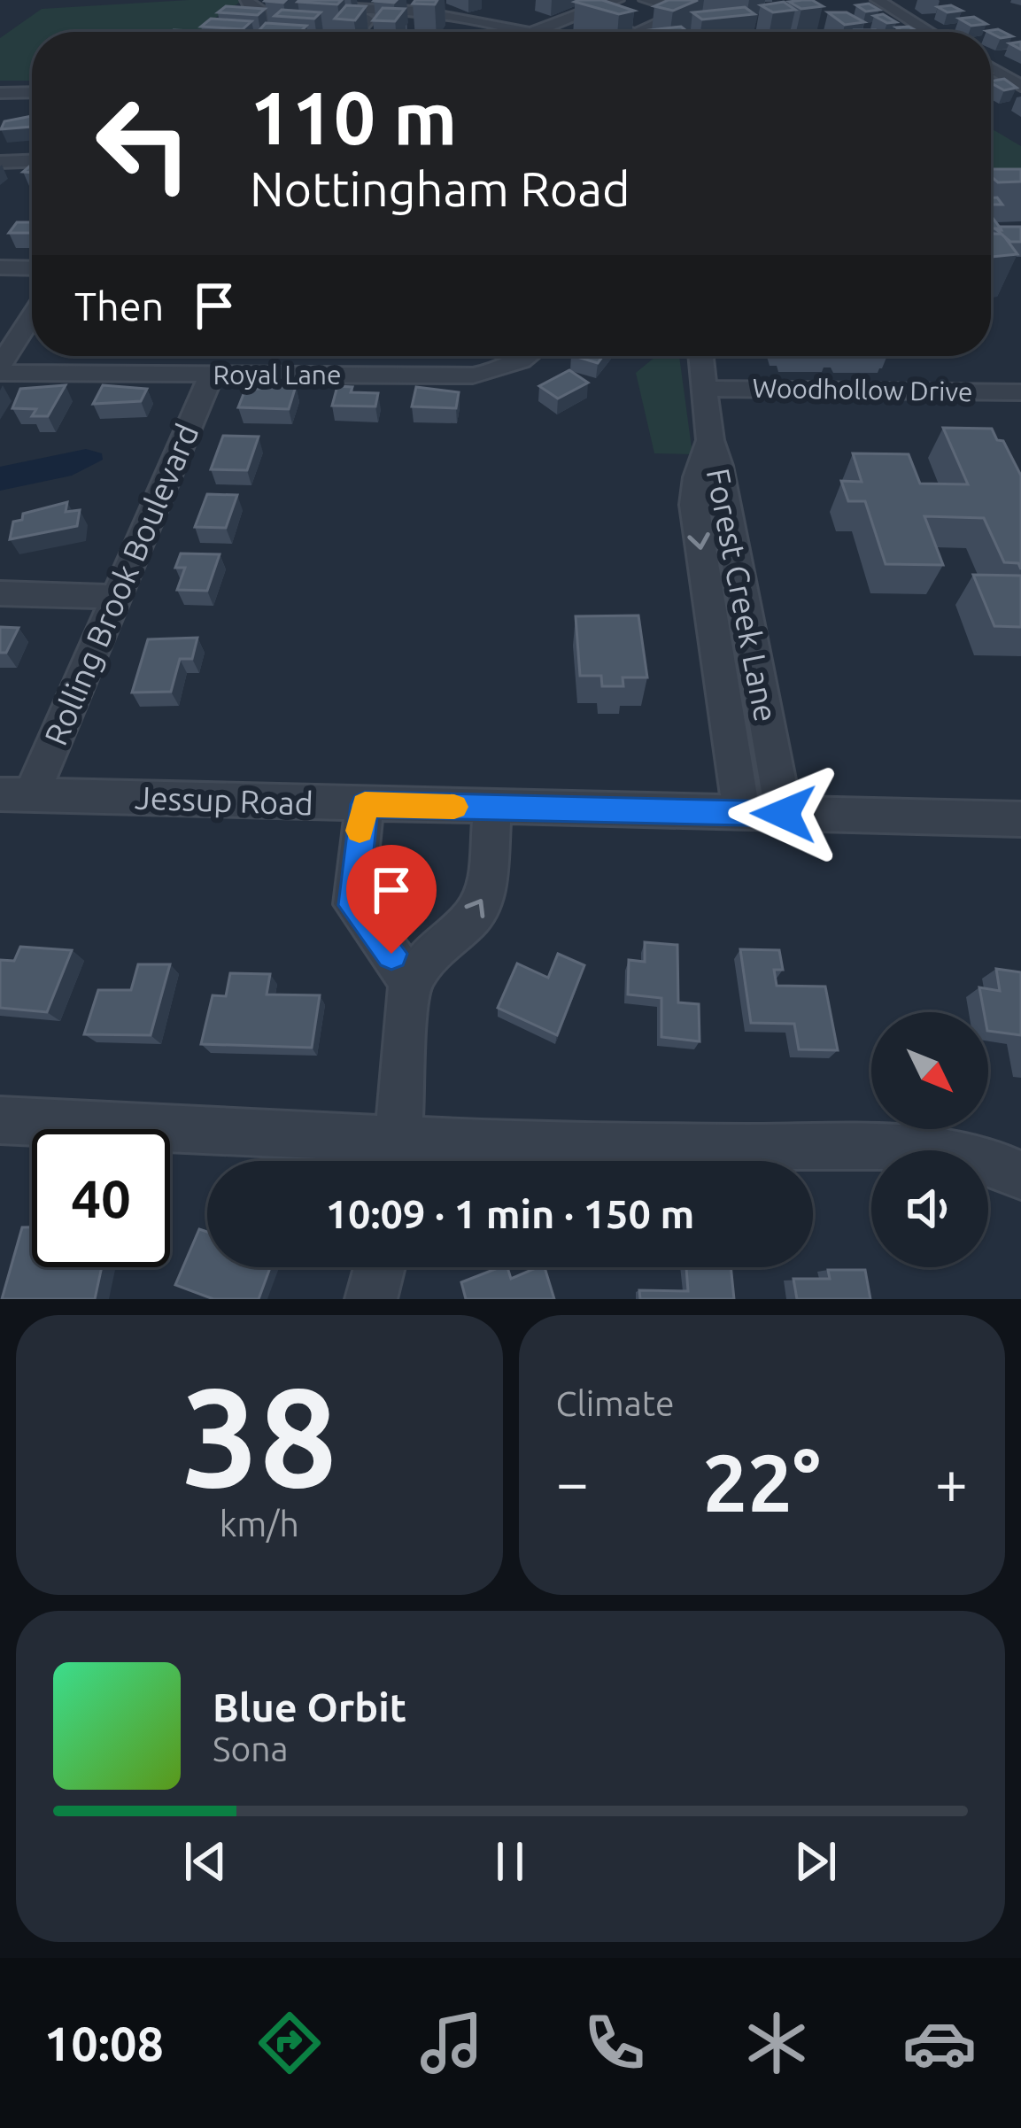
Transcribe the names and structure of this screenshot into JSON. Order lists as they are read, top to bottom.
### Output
{
  "streets": {
    "street": [
      "Royal Lane",
      "Woodhollow Drive",
      "Rolling Brook Boulevard",
      "Forest Creek Lane",
      "Jessup Road"
    ]
  },
  "crossings": [
    ["Royal Lane", "Rolling Brook Boulevard"],
    ["Woodhollow Drive", "Forest Creek Lane"],
    ["Rolling Brook Boulevard", "Jessup Road"],
    ["Forest Creek Lane", "Jessup Road"]
  ],
  "north": "bottom right",
  "page": {
    "turn": ["110 m", "Nottingham Road"],
    "then": "Then",
    "limit": "40",
    "trip": "10:09 · 1 min · 150 m",
    "tile": [
      ["38", "km/h"],
      "Climate"
    ],
    "heat": ["−", "22°", "+"],
    "song": ["Blue Orbit", "Sona"],
    "tabs": "10:08"
  }
}
